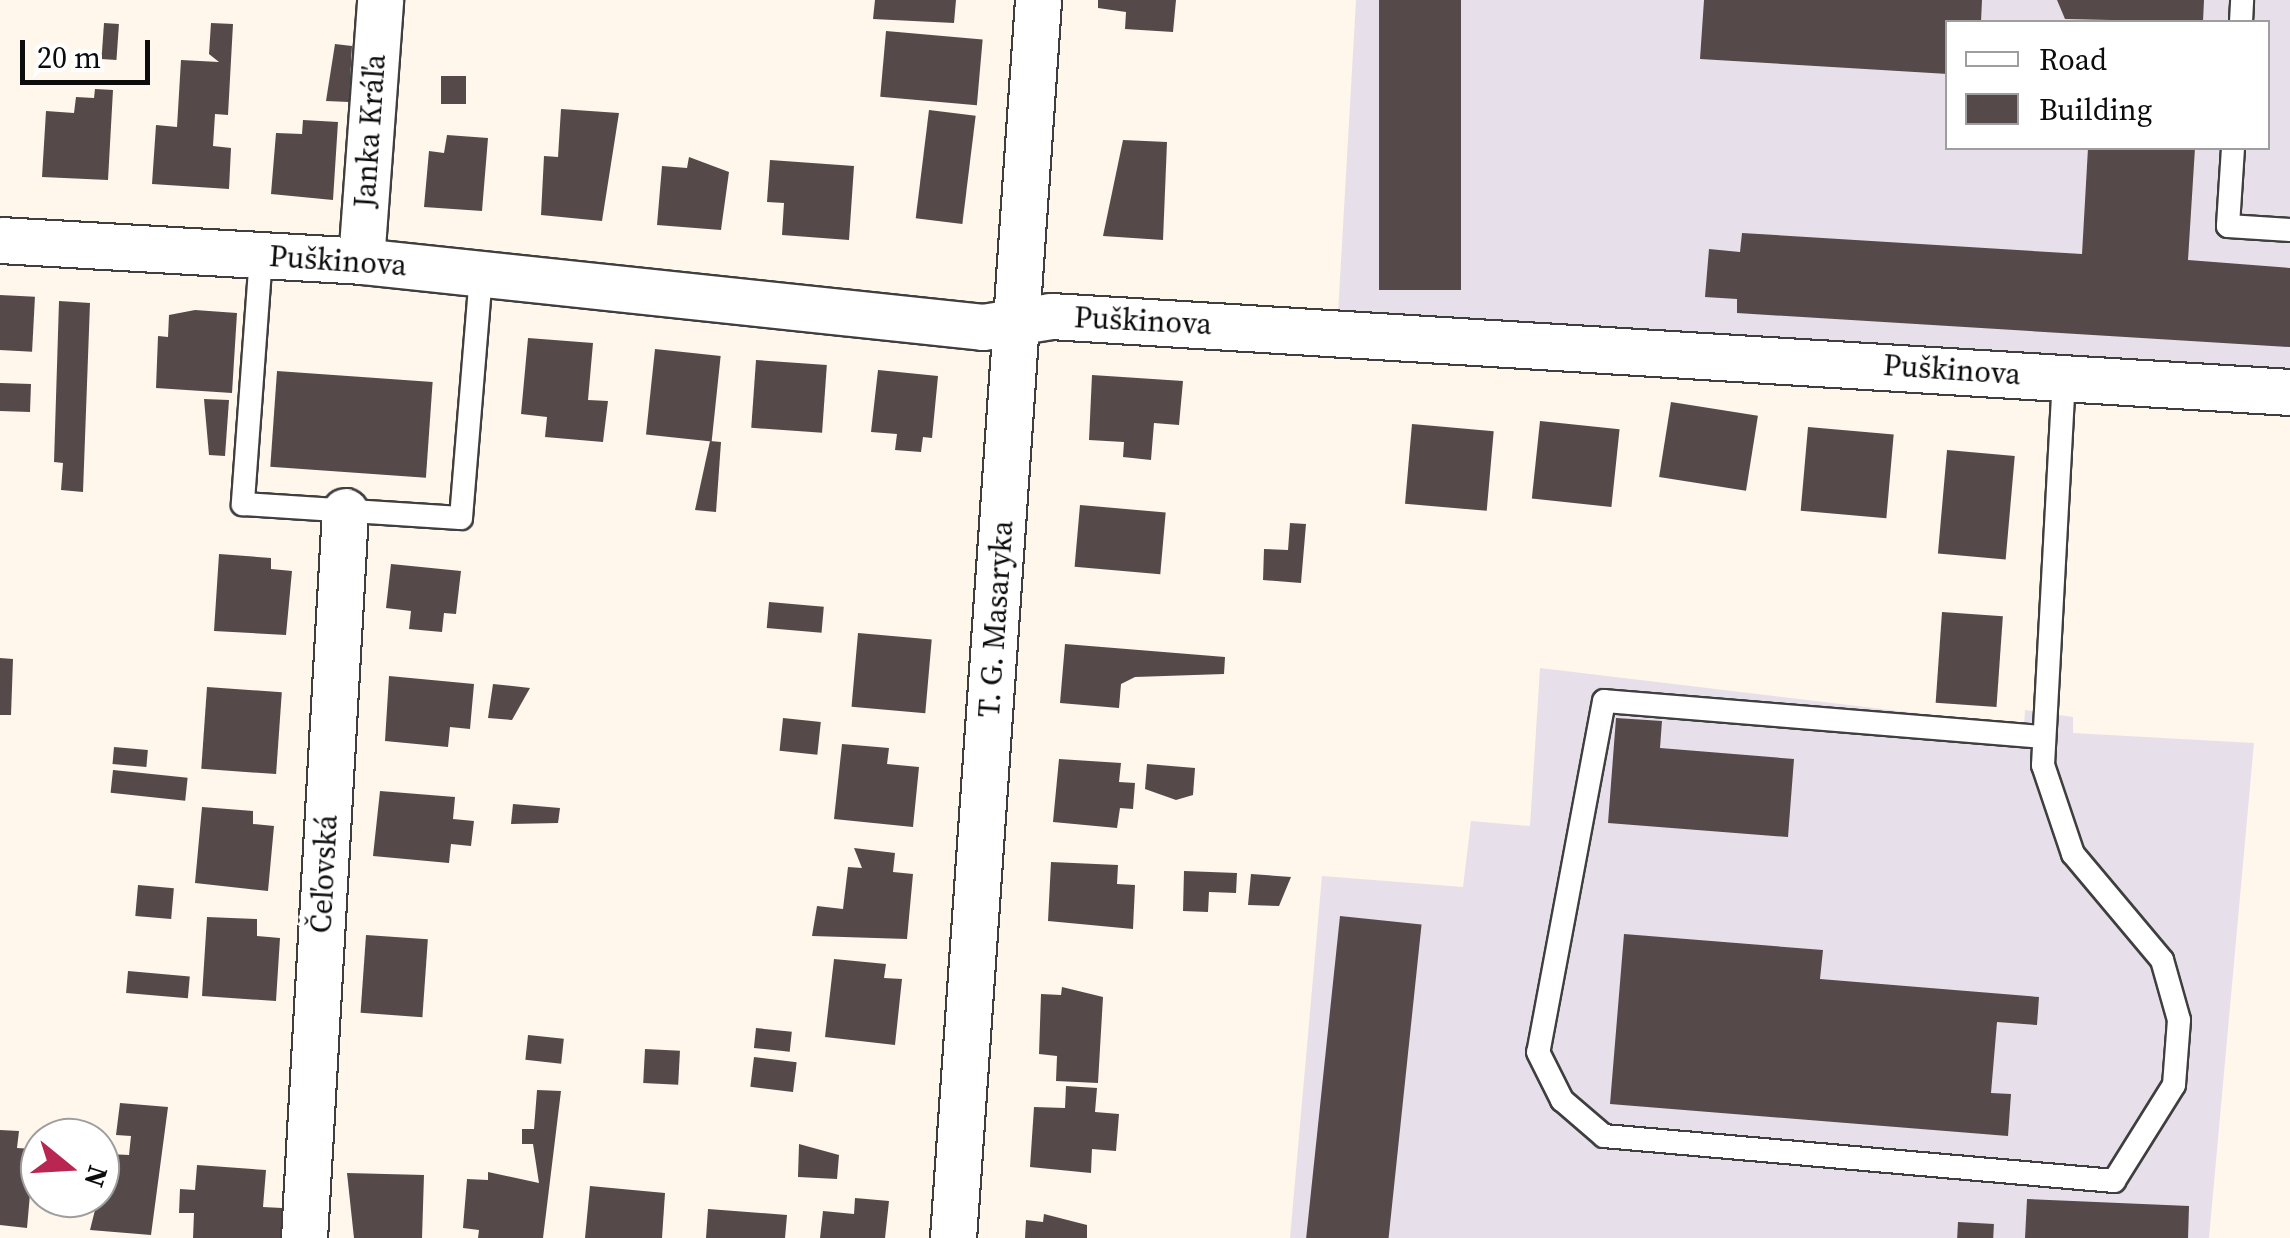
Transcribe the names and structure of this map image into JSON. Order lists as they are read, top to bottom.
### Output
{
  "streets": {
    "street": [
      "Janka Kráľa",
      "Puškinova",
      "T. G. Masaryka",
      "Čeľovská"
    ]
  },
  "crossings": [
    ["Janka Kráľa", "Puškinova"],
    ["Puškinova", "T. G. Masaryka"]
  ],
  "legend": ["Road", "Building"],
  "scale_bar": "20 m",
  "north": "right"
}
